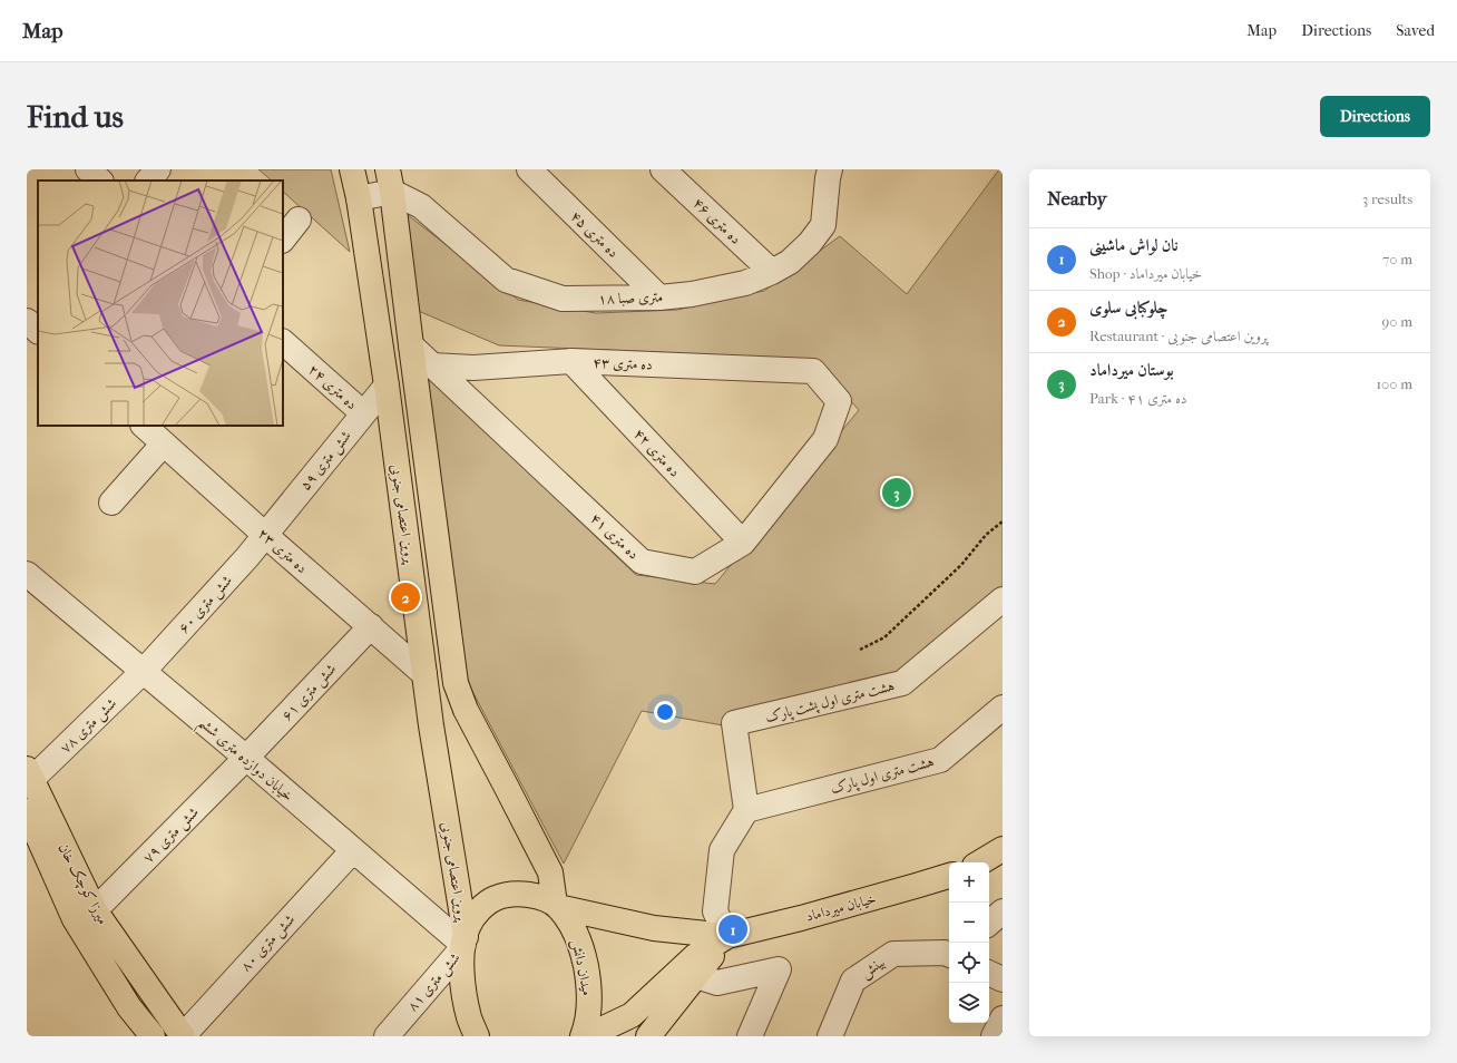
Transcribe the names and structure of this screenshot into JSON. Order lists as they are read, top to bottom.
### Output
{
  "streets": {
    "main road": [
      "پروین اعتصامی جنوبی",
      "میرزا کوچک خان",
      "خیابان میرداماد",
      "میدان دانش"
    ],
    "street": [
      "ده متری ۴۶",
      "ده متری ۴۵",
      "متری صبا ۱۸",
      "ده متری ۴۳",
      "ده متری ۲۴",
      "ده متری ۴۲",
      "شش متری ۵۹",
      "ده متری ۴۱",
      "ده متری ۲۳",
      "شش متری ۶۰",
      "شش متری ۶۱",
      "هشت متری اول پشت پارک",
      "شش متری ۷۸",
      "خیابان دوازده متری ششم",
      "هشت متری اول پارک",
      "شش متری ۷۹",
      "شش متری ۸۰",
      "بینش",
      "شش متری ۸۱"
    ]
  },
  "crossings": [
    ["ده متری ۴۶", "متری صبا ۱۸"],
    ["ده متری ۴۵", "متری صبا ۱۸"],
    ["متری صبا ۱۸", "پروین اعتصامی جنوبی"],
    ["ده متری ۴۳", "ده متری ۴۲"],
    ["ده متری ۴۳", "ده متری ۴۱"],
    ["ده متری ۲۴", "شش متری ۵۹"],
    ["ده متری ۴۲", "ده متری ۴۱"],
    ["شش متری ۵۹", "پروین اعتصامی جنوبی"],
    ["شش متری ۵۹", "ده متری ۲۳"],
    ["شش متری ۵۹", "شش متری ۶۰"],
    ["پروین اعتصامی جنوبی", "ده متری ۴۱"],
    ["پروین اعتصامی جنوبی", "ده متری ۲۳"],
    ["پروین اعتصامی جنوبی", "خیابان دوازده متری ششم"],
    ["پروین اعتصامی جنوبی", "میدان دانش"],
    ["پروین اعتصامی جنوبی", "شش متری ۸۱"],
    ["ده متری ۲۳", "شش متری ۶۰"],
    ["ده متری ۲۳", "شش متری ۶۱"],
    ["شش متری ۶۰", "شش متری ۷۸"],
    ["شش متری ۶۰", "خیابان دوازده متری ششم"],
    ["شش متری ۶۱", "خیابان دوازده متری ششم"],
    ["شش متری ۶۱", "شش متری ۷۹"],
    ["هشت متری اول پشت پارک", "هشت متری اول پارک"],
    ["شش متری ۷۸", "خیابان دوازده متری ششم"],
    ["شش متری ۷۸", "میرزا کوچک خان"],
    ["خیابان دوازده متری ششم", "شش متری ۷۹"],
    ["خیابان دوازده متری ششم", "شش متری ۸۰"],
    ["خیابان دوازده متری ششم", "شش متری ۸۱"],
    ["شش متری ۷۹", "میرزا کوچک خان"],
    ["میرزا کوچک خان", "شش متری ۸۰"]
  ],
  "page": {
    "header": "Map",
    "nav": ["Map", "Directions", "Saved"],
    "buttons": "Directions",
    "title": "Find us",
    "heading": ["Nearby", "3 results"],
    "list": [
      {
        "mark": "1",
        "name": "نان لواش ماشینی",
        "note": "Shop · خیابان میرداماد",
        "value": "70 m"
      },
      {
        "mark": "2",
        "name": "چلوکبابی سلوی",
        "note": "Restaurant · پروین اعتصامی جنوبی",
        "value": "90 m"
      },
      {
        "mark": "3",
        "name": "بوستان میرداماد",
        "note": "Park · ده متری ۴۱",
        "value": "100 m"
      }
    ],
    "pins": ["3", "2", "1"],
    "map_buttons": ["+", "−"]
  }
}
